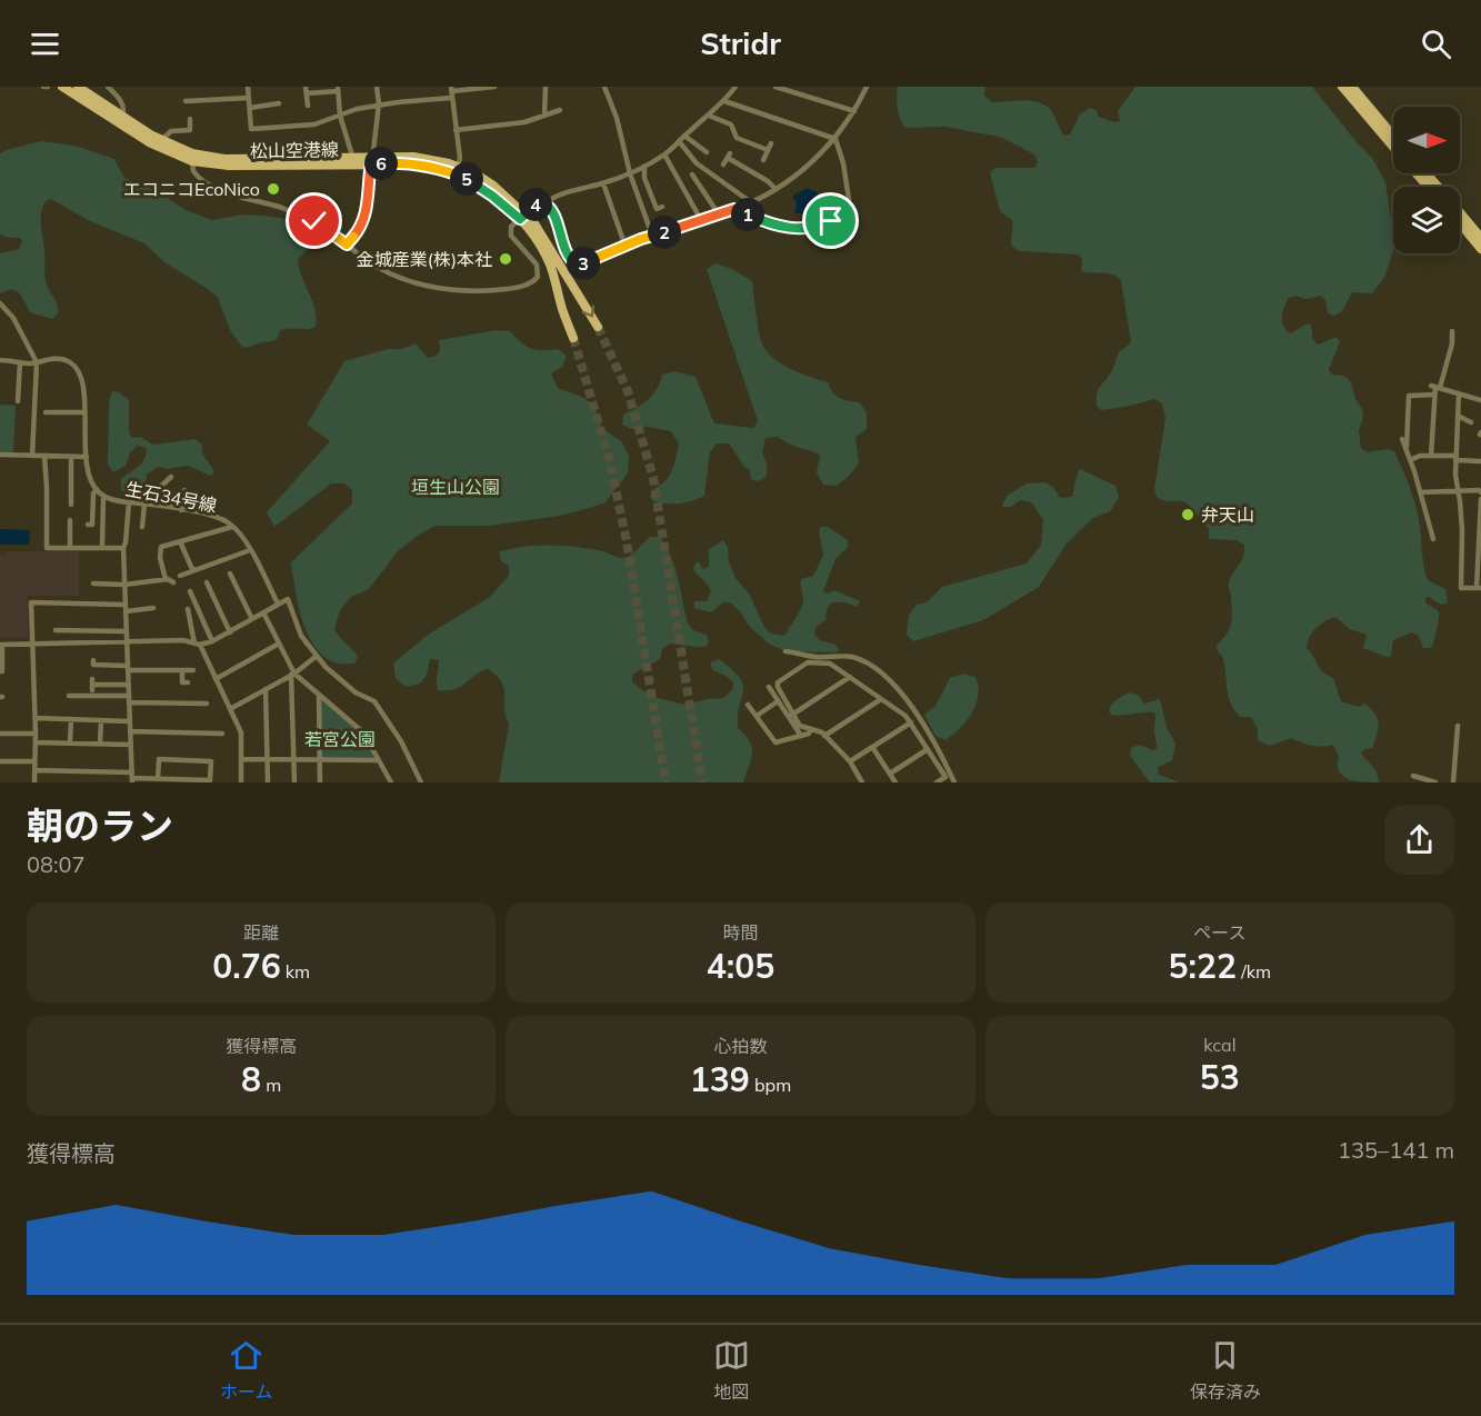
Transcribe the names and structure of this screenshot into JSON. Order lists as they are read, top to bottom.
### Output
{
  "streets": {
    "main road": ["松山空港線"],
    "street": ["生石34号線"]
  },
  "parks": ["垣生山公園", "若宮公園"],
  "places": ["エコニコEcoNico", "金城産業(株)本社", "弁天山"],
  "north": "right",
  "page": {
    "header": "Stridr",
    "pins": [
      "6",
      "5",
      "4",
      "1",
      "2",
      "3"
    ],
    "heading": ["朝のラン", "08:07"],
    "stats": [
      ["距離", "0.76 km"],
      ["時間", "4:05"],
      ["ペース", "5:22 /km"],
      ["獲得標高", "8 m"],
      ["心拍数", "139 bpm"],
      ["kcal", "53"]
    ],
    "chart": ["獲得標高", "135–141 m"],
    "tabs": ["ホーム", "地図", "保存済み"]
  }
}
